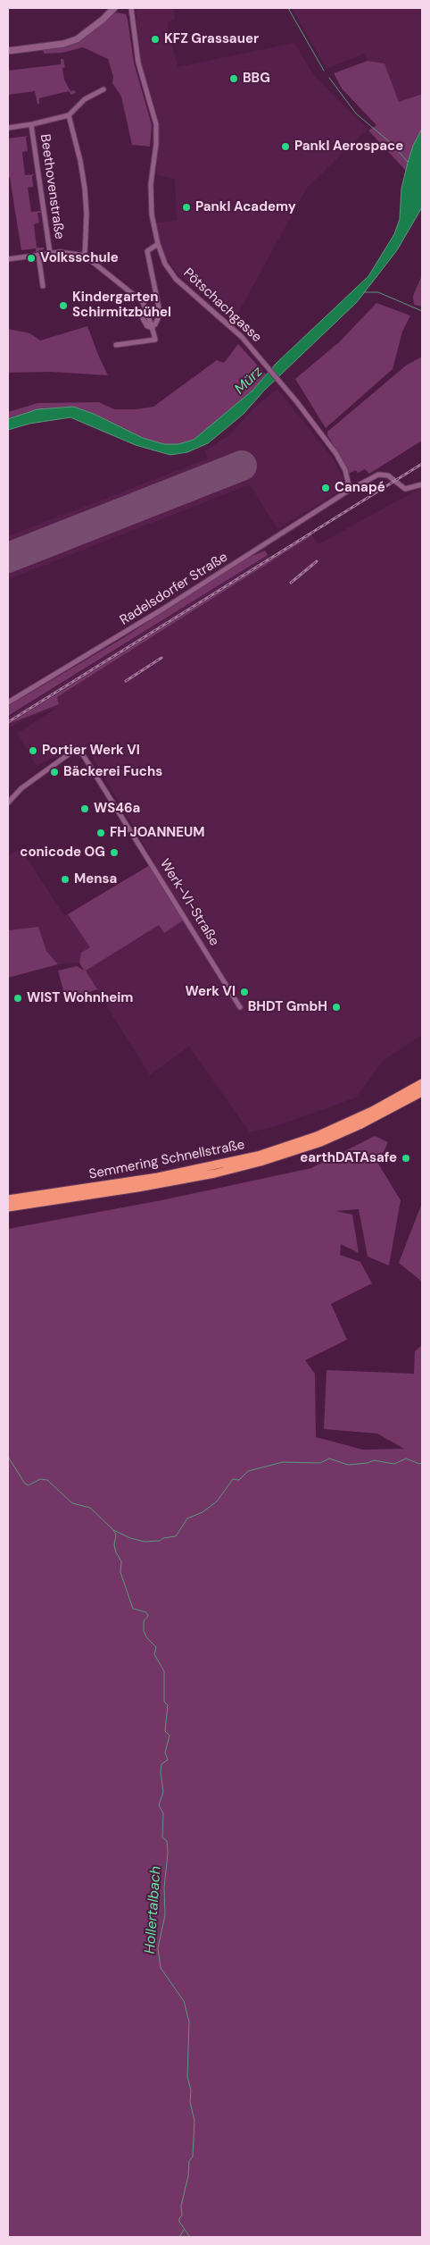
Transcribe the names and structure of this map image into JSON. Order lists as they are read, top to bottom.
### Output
{
  "streets": {
    "highway": ["Semmering Schnellstraße"],
    "street": [
      "Beethovenstraße",
      "Pötschachgasse",
      "Radelsdorfer Straße",
      "Werk-VI-Straße"
    ]
  },
  "crossings": [
    ["Pötschachgasse", "Radelsdorfer Straße"]
  ],
  "water": ["Mürz", "Hollertalbach"],
  "places": [
    "KFZ Grassauer",
    "BBG",
    "Pankl Aerospace",
    "Pankl Academy",
    "Volksschule",
    "Kindergarten Schirmitzbühel",
    "Canapé",
    "Portier Werk VI",
    "Bäckerei Fuchs",
    "WS46a",
    "FH JOANNEUM",
    "conicode OG",
    "Mensa",
    "Werk VI",
    "WIST Wohnheim",
    "BHDT GmbH",
    "earthDATAsafe"
  ]
}
